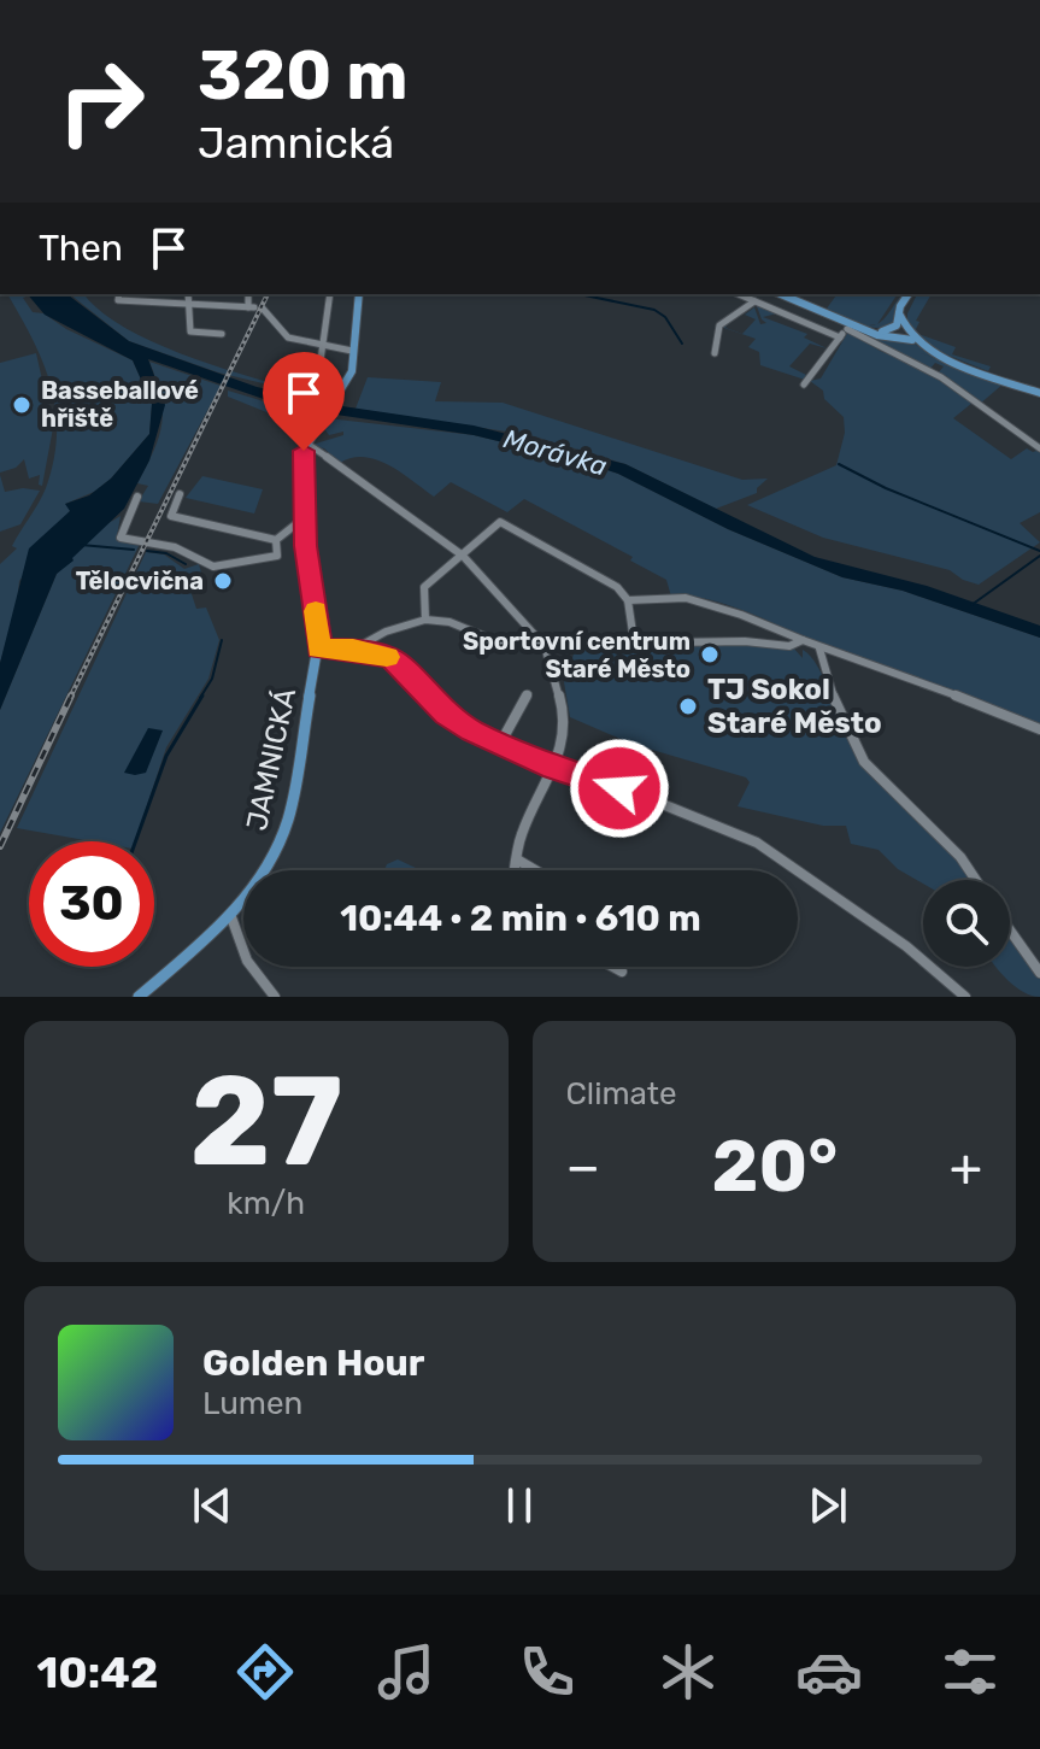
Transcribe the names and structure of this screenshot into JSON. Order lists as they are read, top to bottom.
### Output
{
  "streets": {
    "main road": ["JAMNICKÁ"]
  },
  "water": ["Morávka"],
  "places": [
    "Basseballové hřiště",
    "Tělocvična",
    "Sportovní centrum Staré Město",
    "TJ Sokol Staré Město"
  ],
  "page": {
    "turn": ["320 m", "Jamnická"],
    "then": "Then",
    "limit": "30",
    "trip": "10:44 · 2 min · 610 m",
    "tile": [
      ["27", "km/h"],
      "Climate"
    ],
    "heat": ["−", "20°", "+"],
    "song": ["Golden Hour", "Lumen"],
    "tabs": "10:42"
  }
}
